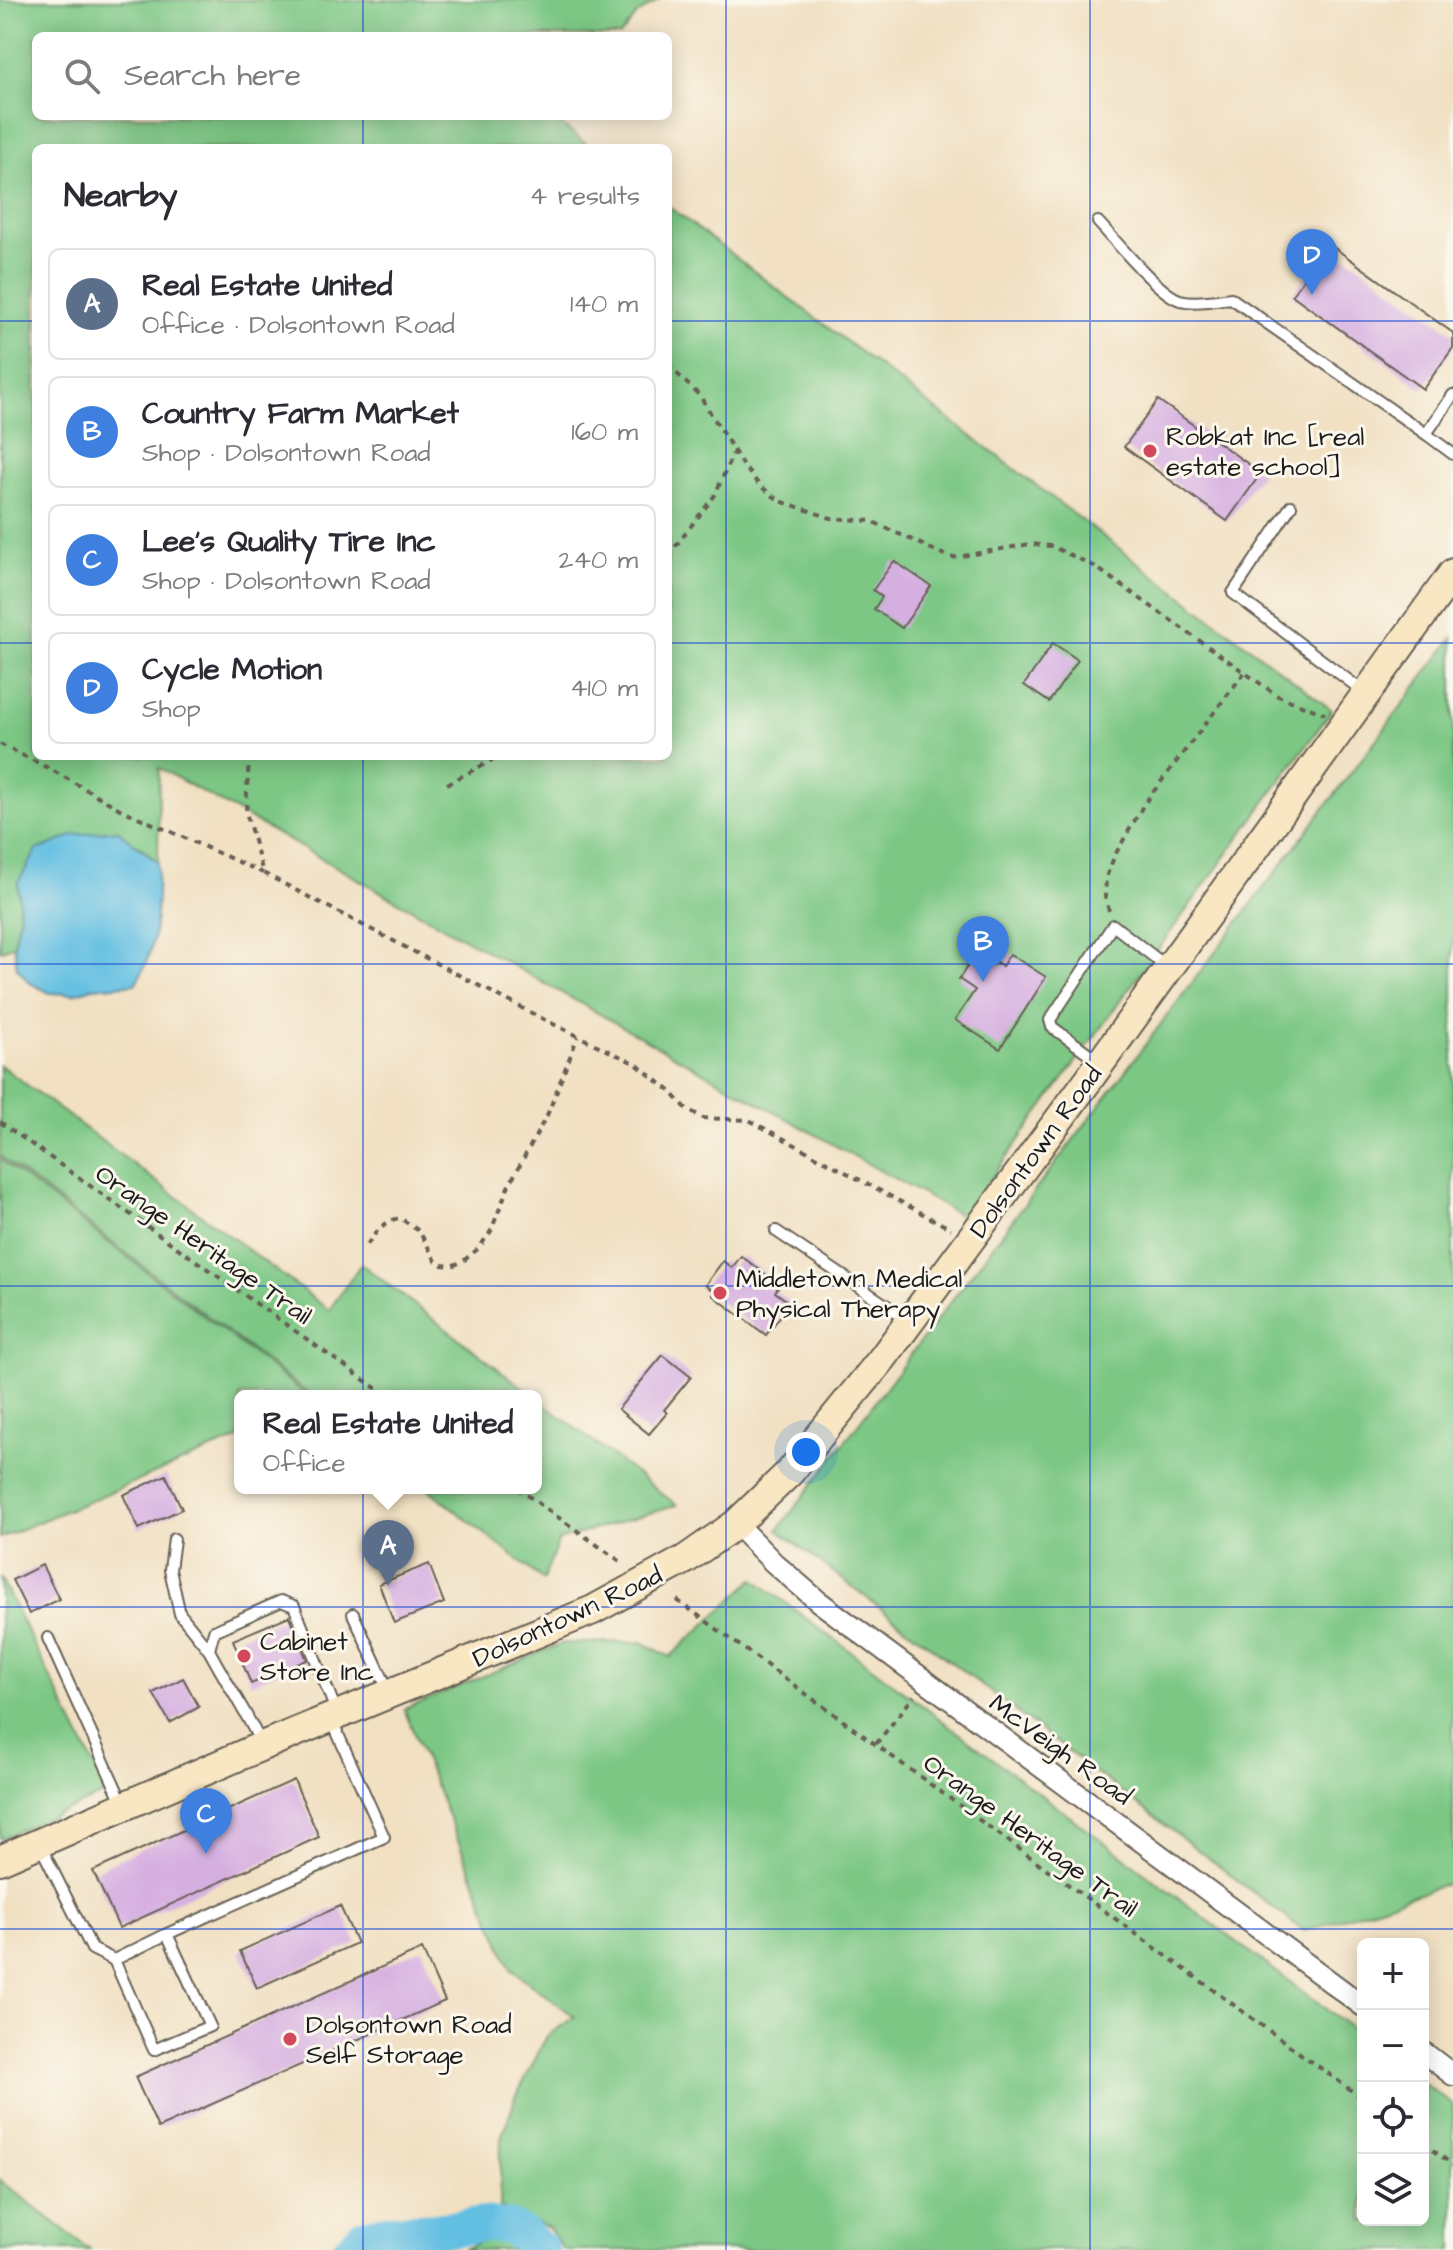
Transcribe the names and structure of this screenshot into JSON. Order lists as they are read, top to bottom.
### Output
{
  "streets": {
    "street": ["Dolsontown Road", "McVeigh Road"],
    "path": ["Orange Heritage Trail"]
  },
  "crossings": [
    ["Dolsontown Road", "McVeigh Road"]
  ],
  "places": [
    "Robkat Inc [real estate school]",
    "Middletown Medical Physical Therapy",
    "Cabinet Store Inc",
    "Dolsontown Road Self Storage"
  ],
  "page": {
    "search": "Search here",
    "heading": ["Nearby", "4 results"],
    "pins": [
      "D",
      "B",
      "A",
      "C"
    ],
    "list": [
      {
        "mark": "A",
        "name": "Real Estate United",
        "note": "Office · Dolsontown Road",
        "value": "140 m"
      },
      {
        "mark": "B",
        "name": "Country Farm Market",
        "note": "Shop · Dolsontown Road",
        "value": "160 m"
      },
      {
        "mark": "C",
        "name": "Lee's Quality Tire Inc",
        "note": "Shop · Dolsontown Road",
        "value": "240 m"
      },
      {
        "mark": "D",
        "name": "Cycle Motion",
        "note": "Shop",
        "value": "410 m"
      }
    ],
    "popup": ["Real Estate United", "Office"],
    "map_buttons": ["+", "−"]
  }
}
